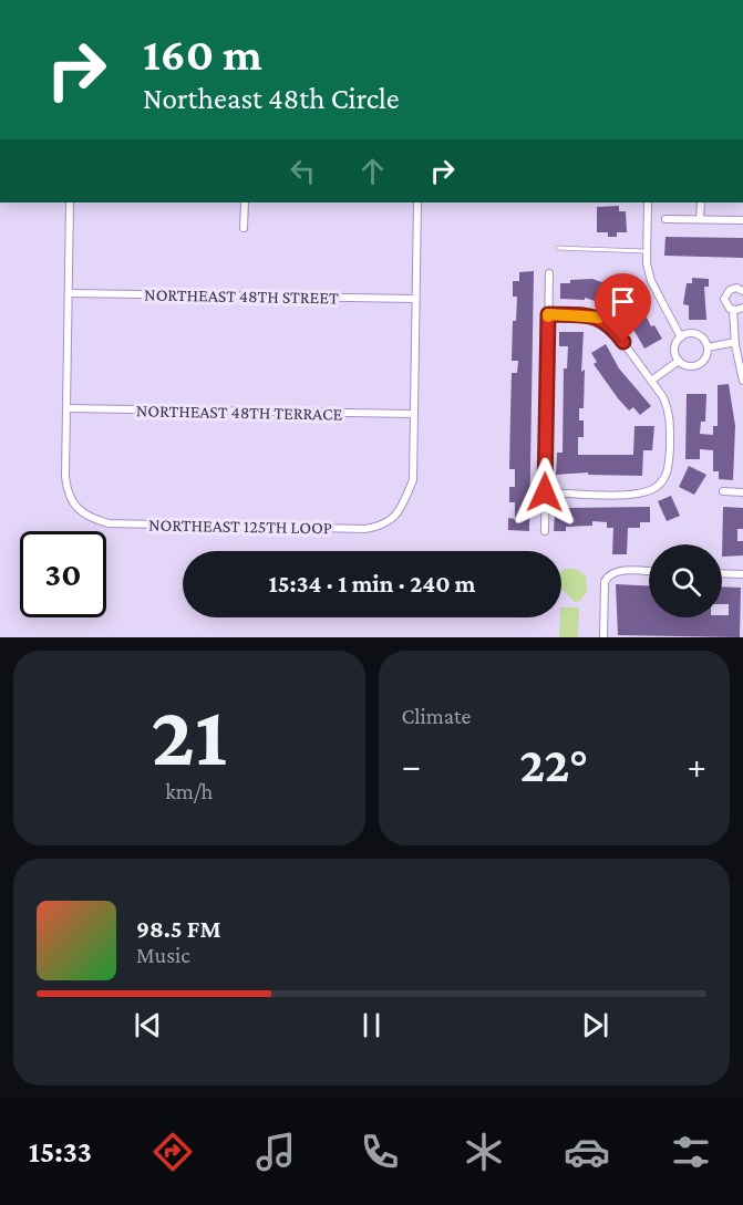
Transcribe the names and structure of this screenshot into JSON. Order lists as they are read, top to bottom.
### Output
{
  "streets": {
    "street": ["NORTHEAST 48TH STREET", "NORTHEAST 48TH TERRACE", "NORTHEAST 125TH LOOP"]
  },
  "crossings": [
    ["NORTHEAST 48TH STREET", "NORTHEAST 125TH LOOP"],
    ["NORTHEAST 48TH TERRACE", "NORTHEAST 125TH LOOP"]
  ],
  "page": {
    "turn": ["160 m", "Northeast 48th Circle"],
    "limit": "30",
    "trip": "15:34 · 1 min · 240 m",
    "tile": [
      ["21", "km/h"],
      "Climate"
    ],
    "heat": ["−", "22°", "+"],
    "song": ["98.5 FM", "Music"],
    "tabs": "15:33"
  }
}
